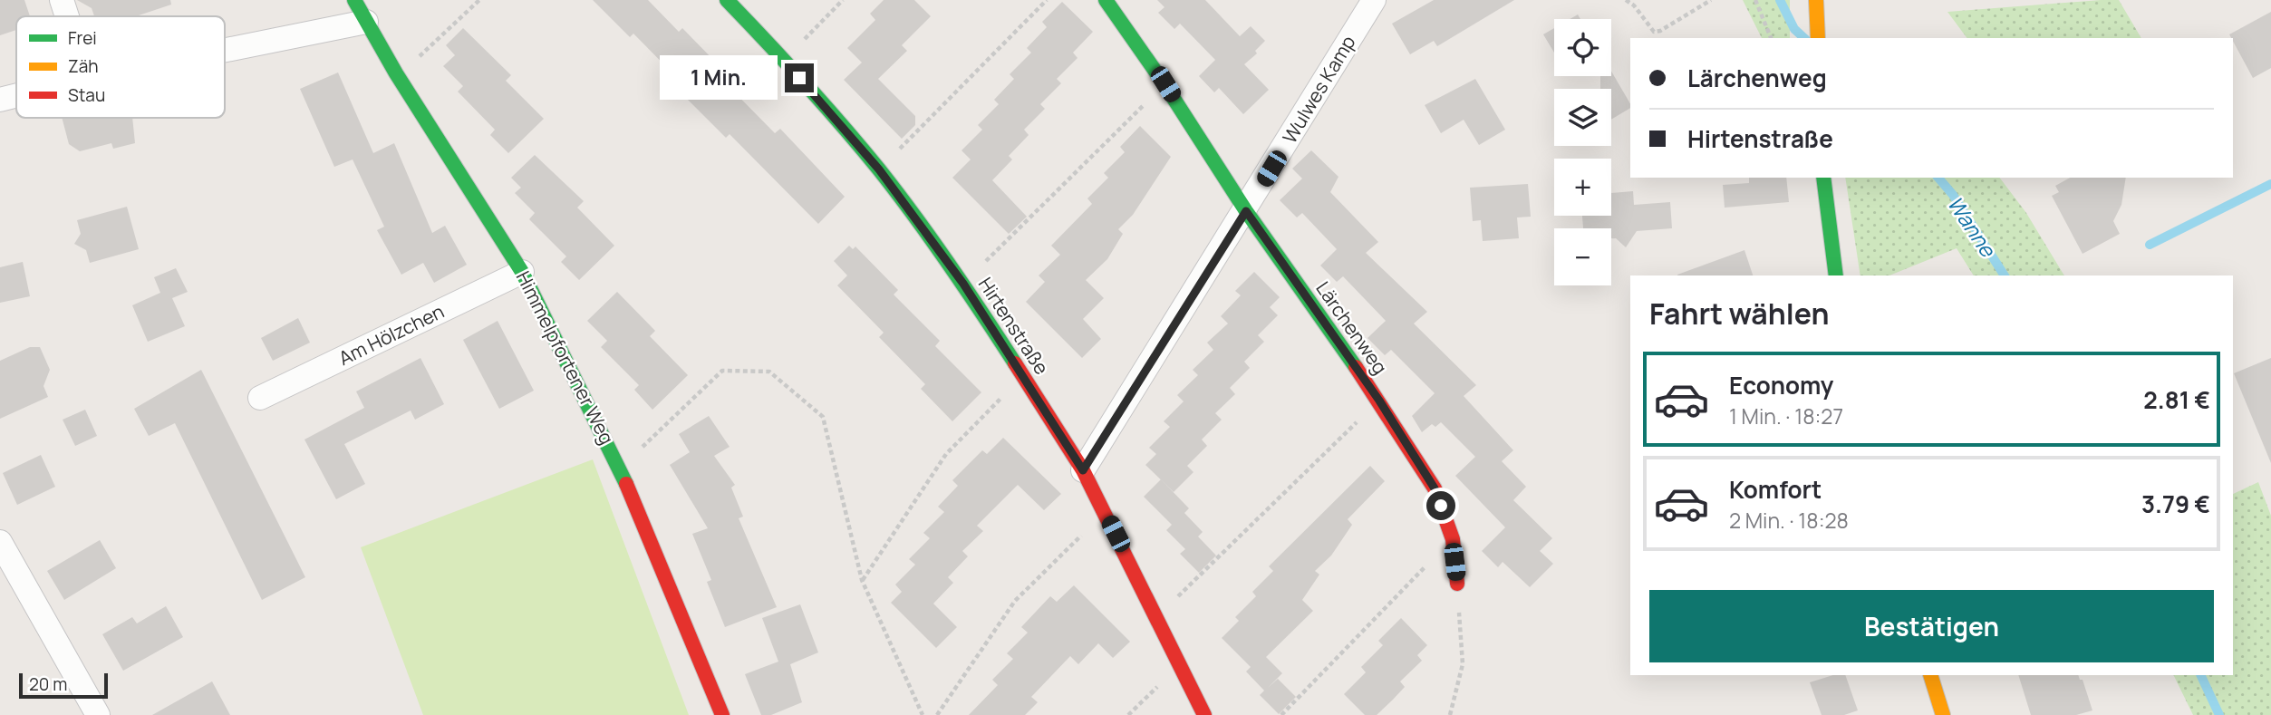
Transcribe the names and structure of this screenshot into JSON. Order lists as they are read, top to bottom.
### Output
{
  "streets": {
    "street": [
      "Wulwes Kamp",
      "Hirtenstraße",
      "Lärchenweg",
      "Am Hölzchen",
      "Himmelpfortener Weg"
    ]
  },
  "crossings": [
    ["Wulwes Kamp", "Hirtenstraße"],
    ["Wulwes Kamp", "Lärchenweg"],
    ["Am Hölzchen", "Himmelpfortener Weg"]
  ],
  "water": ["Wanne"],
  "legend": ["Frei", "Zäh", "Stau"],
  "scale_bar": "20 m",
  "page": {
    "map_buttons": ["+", "−"],
    "banner": ["Lärchenweg", "Hirtenstraße"],
    "bubble": "1 Min.",
    "heading": "Fahrt wählen",
    "list": [
      {
        "name": "Economy",
        "note": "1 Min. · 18:27",
        "value": "2.81 €"
      },
      {
        "name": "Komfort",
        "note": "2 Min. · 18:28",
        "value": "3.79 €"
      }
    ],
    "buttons": "Bestätigen",
    "scale": "20 m"
  }
}
